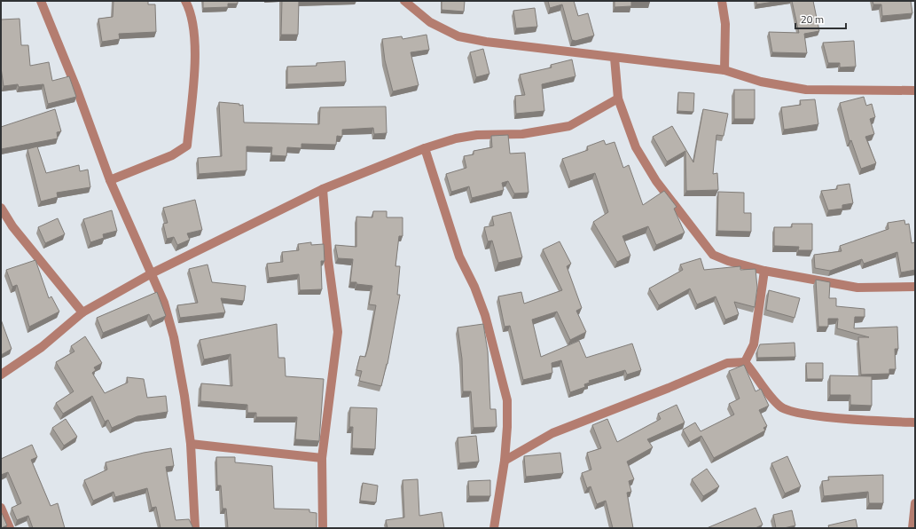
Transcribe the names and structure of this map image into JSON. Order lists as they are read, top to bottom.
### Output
{
  "scale_bar": "20 m"
}
